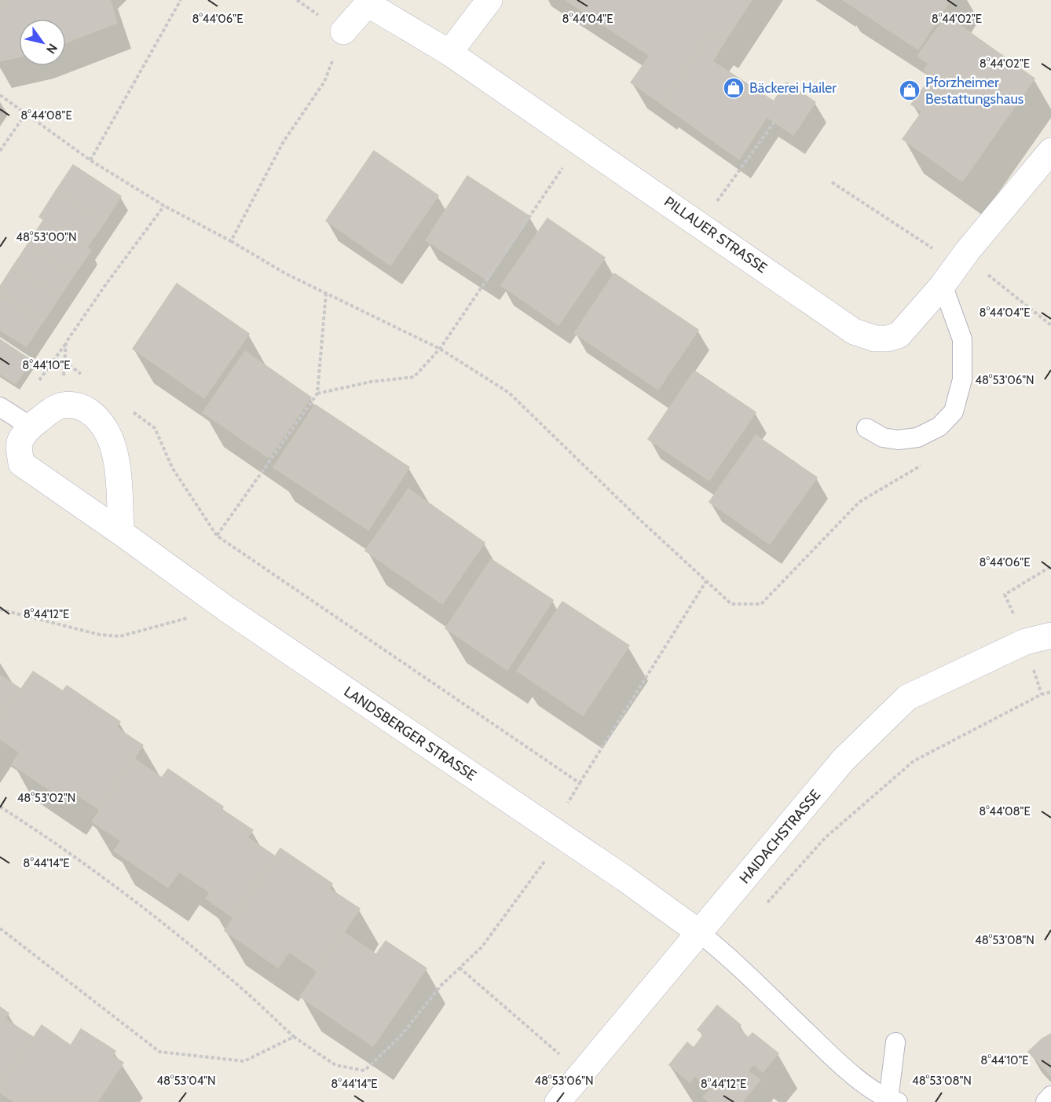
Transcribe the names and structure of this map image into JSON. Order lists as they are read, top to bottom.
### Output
{
  "streets": {
    "street": ["PILLAUER STRASSE", "LANDSBERGER STRASSE", "HAIDACHSTRASSE"]
  },
  "crossings": [
    ["LANDSBERGER STRASSE", "HAIDACHSTRASSE"]
  ],
  "places": {
    "shop": ["Bäckerei Hailer", "Pforzheimer Bestattungshaus"]
  },
  "north": "bottom right",
  "coordinates": [
    "8°44'06\"E",
    "8°44'04\"E",
    "8°44'02\"E",
    "8°44'08\"E",
    "48°53'00\"N",
    "8°44'10\"E",
    "48°53'06\"N",
    "8°44'12\"E",
    "48°53'02\"N",
    "8°44'14\"E",
    "48°53'08\"N",
    "48°53'04\"N"
  ]
}
